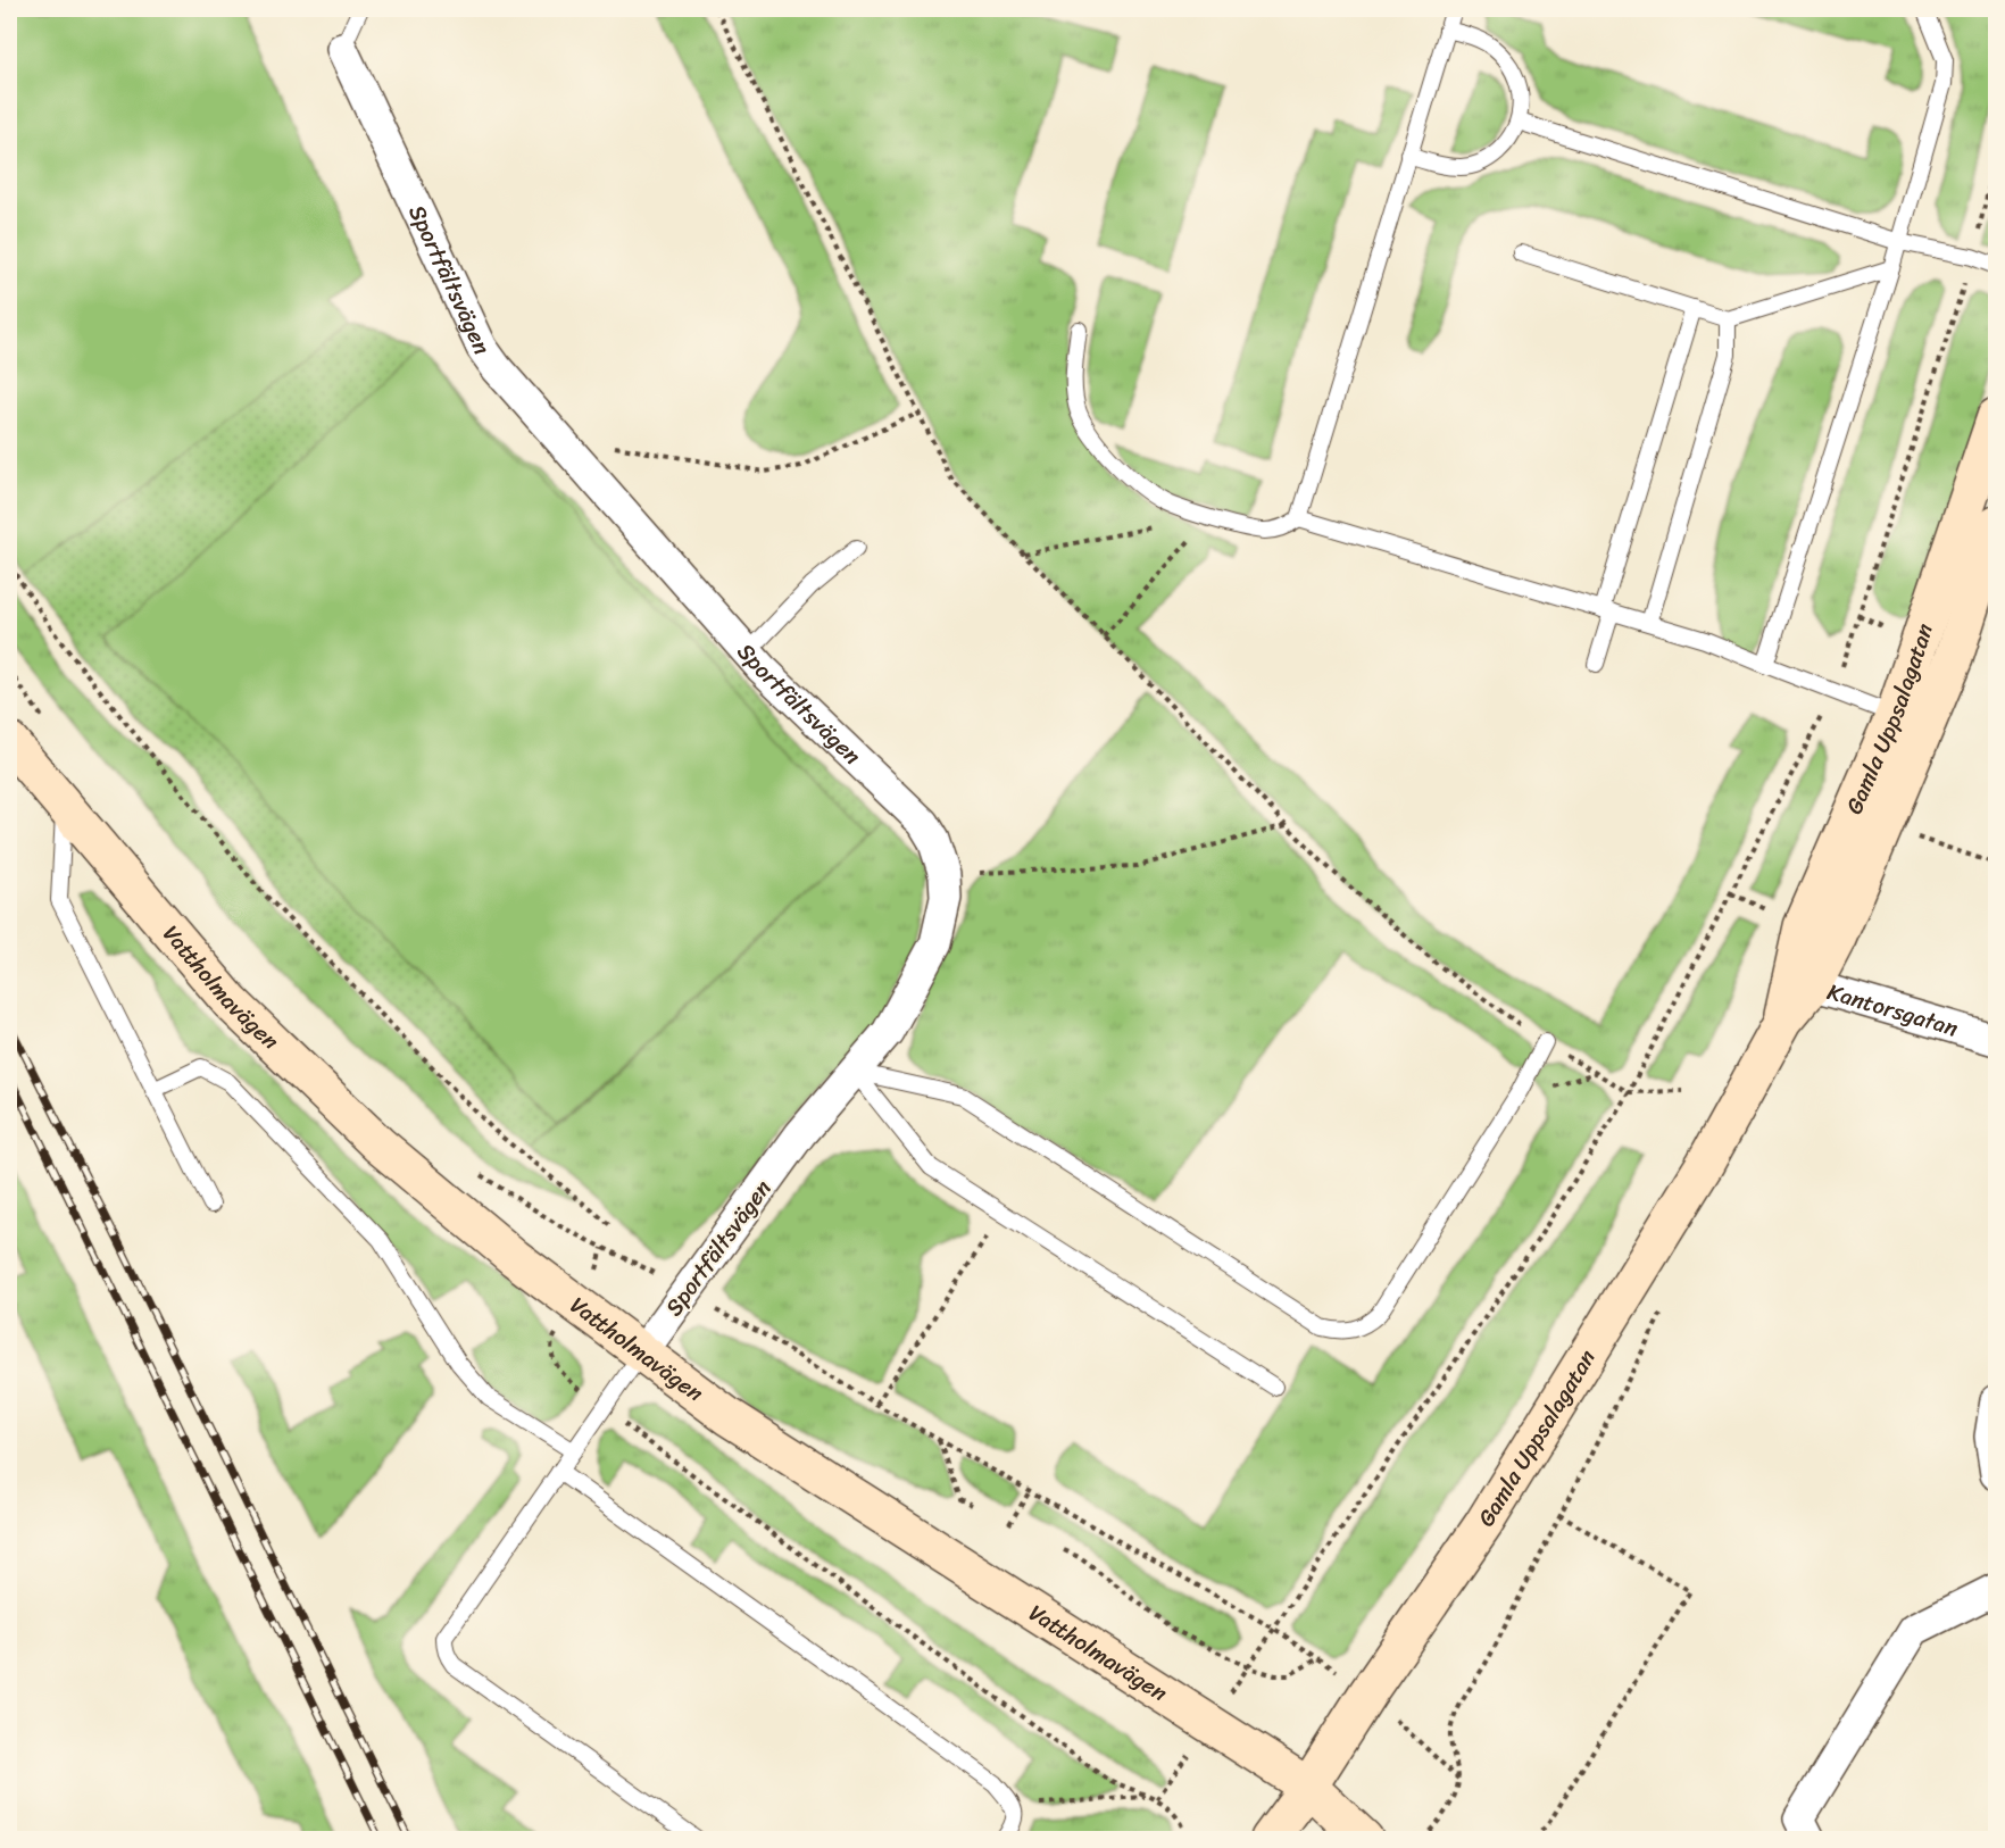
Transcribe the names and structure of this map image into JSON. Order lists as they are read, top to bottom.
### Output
{
  "streets": {
    "main road": ["Gamla Uppsalagatan", "Vattholmavägen"],
    "street": ["Sportfältsvägen", "Kantorsgatan"]
  },
  "crossings": [
    ["Sportfältsvägen", "Vattholmavägen"],
    ["Gamla Uppsalagatan", "Vattholmavägen"],
    ["Gamla Uppsalagatan", "Kantorsgatan"]
  ]
}
